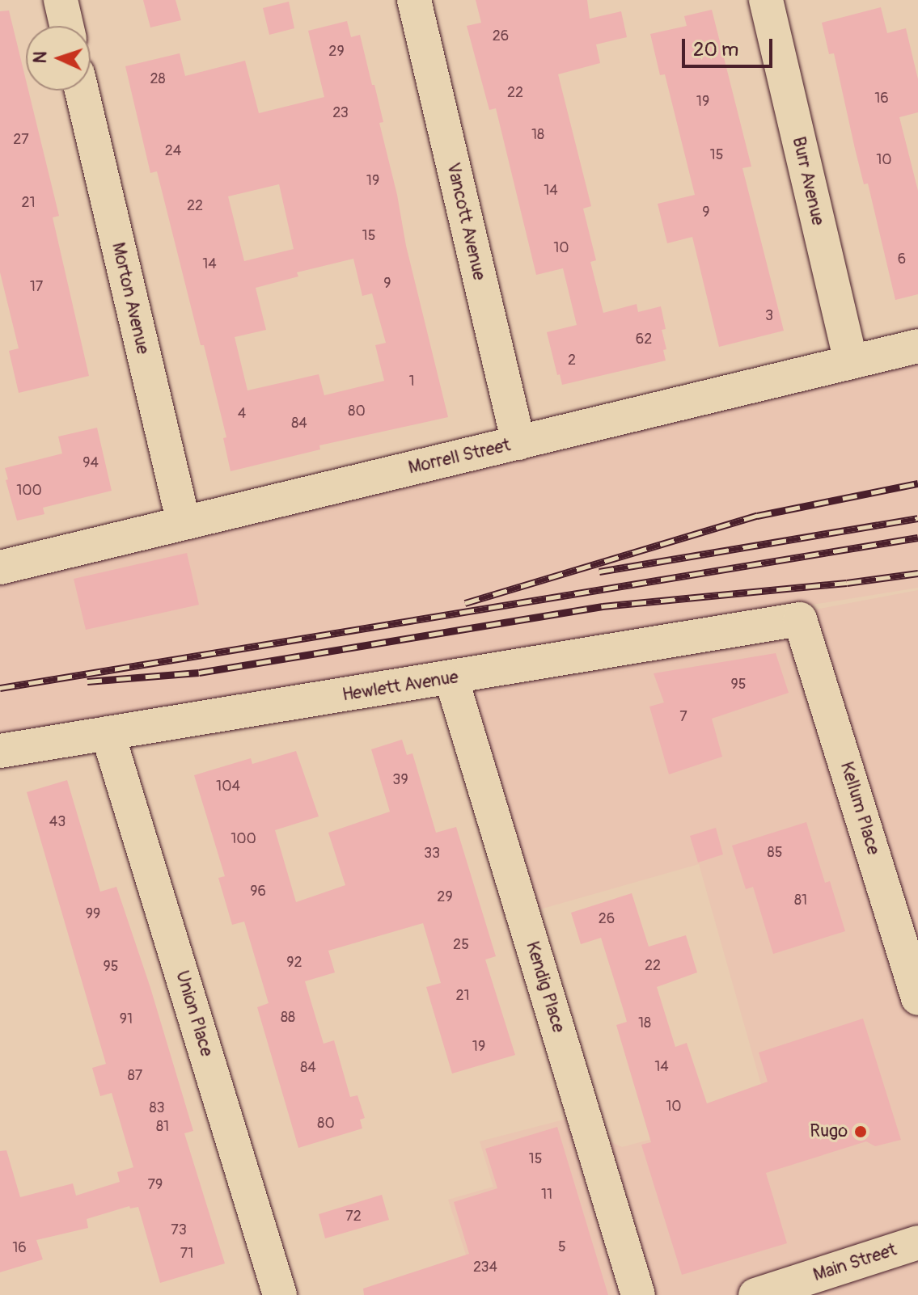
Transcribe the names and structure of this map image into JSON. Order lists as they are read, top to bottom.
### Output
{
  "streets": {
    "street": [
      "Burr Avenue",
      "Vancott Avenue",
      "Morton Avenue",
      "Morrell Street",
      "Hewlett Avenue",
      "Kellum Place",
      "Kendig Place",
      "Union Place",
      "Main Street"
    ]
  },
  "crossings": [
    ["Burr Avenue", "Morrell Street"],
    ["Vancott Avenue", "Morrell Street"],
    ["Morton Avenue", "Morrell Street"],
    ["Hewlett Avenue", "Kellum Place"],
    ["Hewlett Avenue", "Kendig Place"],
    ["Hewlett Avenue", "Union Place"]
  ],
  "places": ["Rugo"],
  "house_numbers": [
    "26",
    "29",
    "28",
    "22",
    "16",
    "19",
    "23",
    "18",
    "27",
    "24",
    "15",
    "10",
    "19",
    "14",
    "21",
    "22",
    "9",
    "15",
    "10",
    "6",
    "14",
    "9",
    "17",
    "3",
    "62",
    "2",
    "1",
    "80",
    "4",
    "84",
    "94",
    "100",
    "95",
    "7",
    "39",
    "104",
    "43",
    "100",
    "85",
    "33",
    "96",
    "29",
    "81",
    "99",
    "26",
    "25",
    "92",
    "22",
    "95",
    "21",
    "88",
    "91",
    "18",
    "19",
    "14",
    "84",
    "87",
    "10",
    "83",
    "80",
    "81",
    "15",
    "79",
    "11",
    "72",
    "73",
    "5",
    "16",
    "71",
    "234"
  ],
  "scale_bar": "20 m",
  "north": "left"
}
